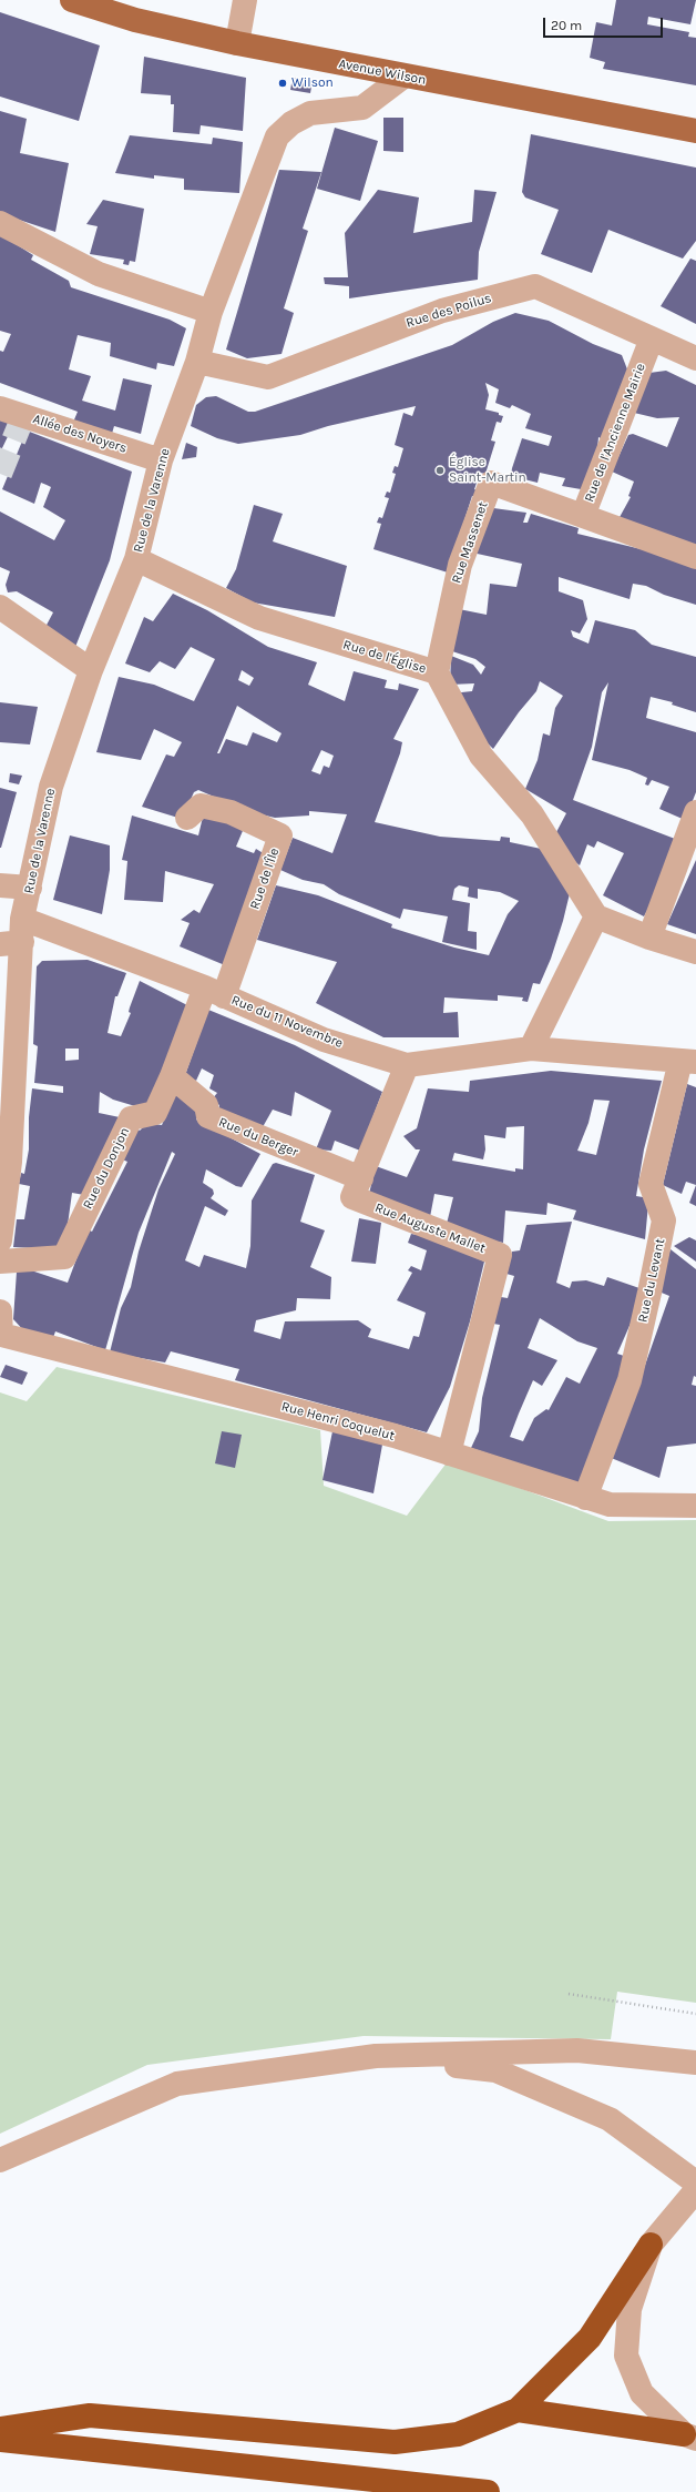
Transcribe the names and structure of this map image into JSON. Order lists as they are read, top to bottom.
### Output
{
  "streets": {
    "main road": ["Avenue Wilson"],
    "street": [
      "Rue des Poilus",
      "Rue de l'Ancienne Mairie",
      "Allée des Noyers",
      "Rue de la Varenne",
      "Rue Massenet",
      "Rue de l'Église",
      "Rue de l'Île",
      "Rue du 11 Novembre",
      "Rue du Berger",
      "Rue du Donjon",
      "Rue Auguste Mallet",
      "Rue du Levant",
      "Rue Henri Coquelut"
    ]
  },
  "crossings": [
    ["Avenue Wilson", "Rue de la Varenne"],
    ["Rue des Poilus", "Rue de l'Ancienne Mairie"],
    ["Rue des Poilus", "Rue de la Varenne"],
    ["Rue de l'Ancienne Mairie", "Rue Massenet"],
    ["Allée des Noyers", "Rue de la Varenne"],
    ["Rue de la Varenne", "Rue de l'Église"],
    ["Rue de la Varenne", "Rue du 11 Novembre"],
    ["Rue Massenet", "Rue de l'Église"],
    ["Rue de l'Île", "Rue du 11 Novembre"],
    ["Rue de l'Île", "Rue du Donjon"],
    ["Rue du 11 Novembre", "Rue du Donjon"],
    ["Rue du 11 Novembre", "Rue Auguste Mallet"],
    ["Rue du 11 Novembre", "Rue du Levant"],
    ["Rue du Berger", "Rue du Donjon"],
    ["Rue du Berger", "Rue Auguste Mallet"],
    ["Rue Auguste Mallet", "Rue Henri Coquelut"],
    ["Rue du Levant", "Rue Henri Coquelut"]
  ],
  "places": ["Wilson", "Église Saint-Martin"],
  "scale_bar": "20 m"
}
